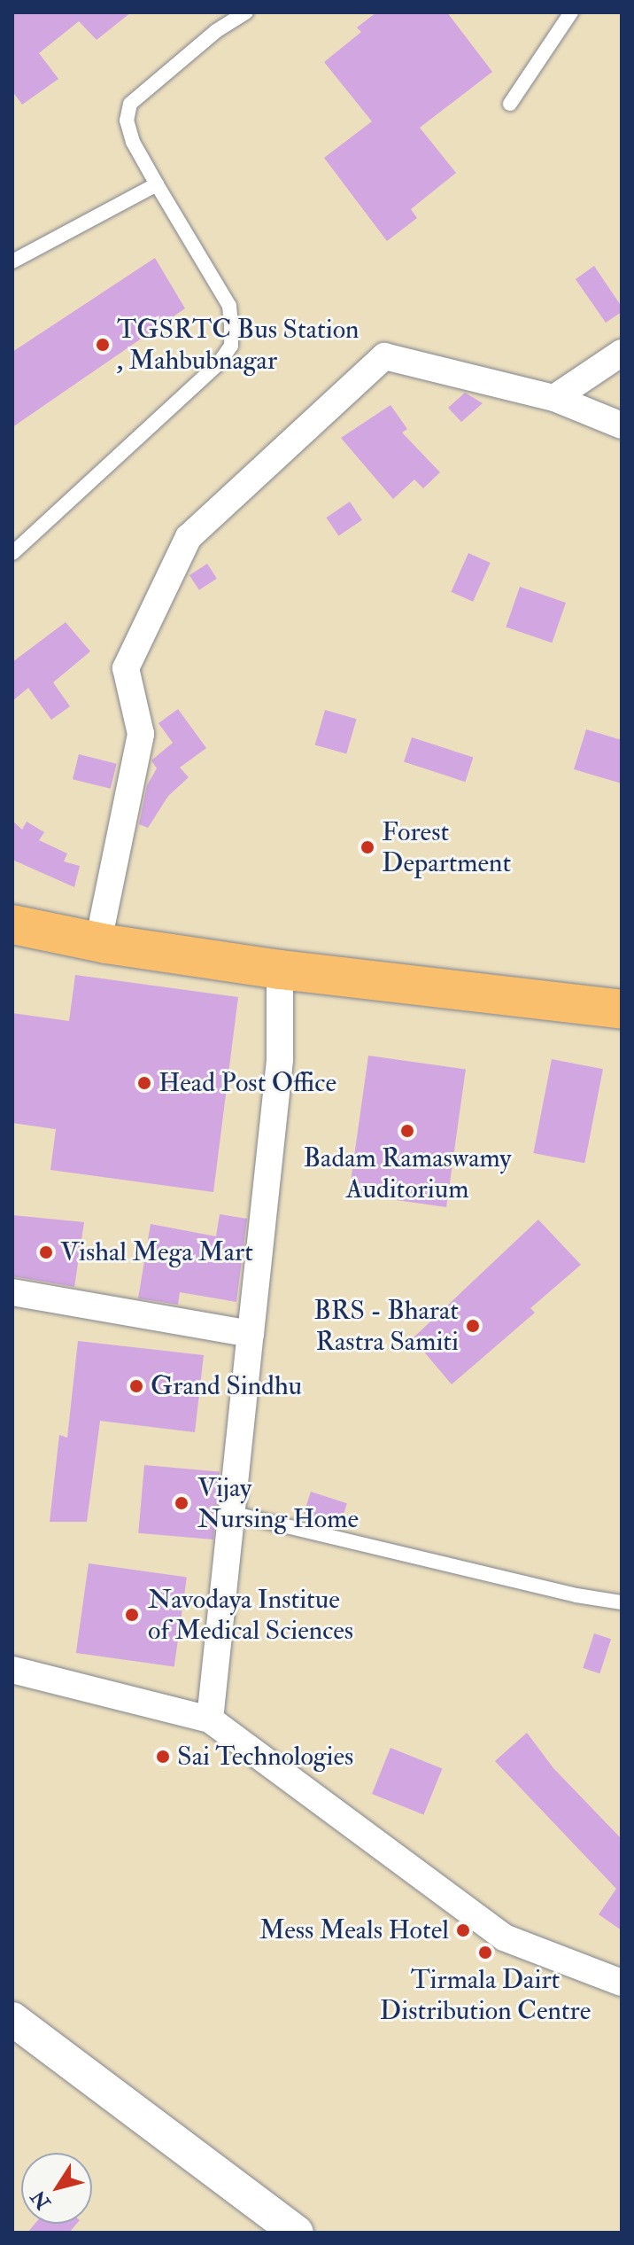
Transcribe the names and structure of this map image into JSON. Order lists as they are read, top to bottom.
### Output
{
  "places": [
    "TGSRTC Bus Station , Mahbubnagar",
    "Forest Department",
    "Head Post Office",
    "Badam Ramaswamy Auditorium",
    "Vishal Mega Mart",
    "BRS - Bharat Rastra Samiti",
    "Grand Sindhu",
    "Vijay Nursing Home",
    "Navodaya Institue of Medical Sciences",
    "Sai Technologies",
    "Mess Meals Hotel",
    "Tirmala Dairt Distribution Centre"
  ],
  "north": "bottom left"
}
